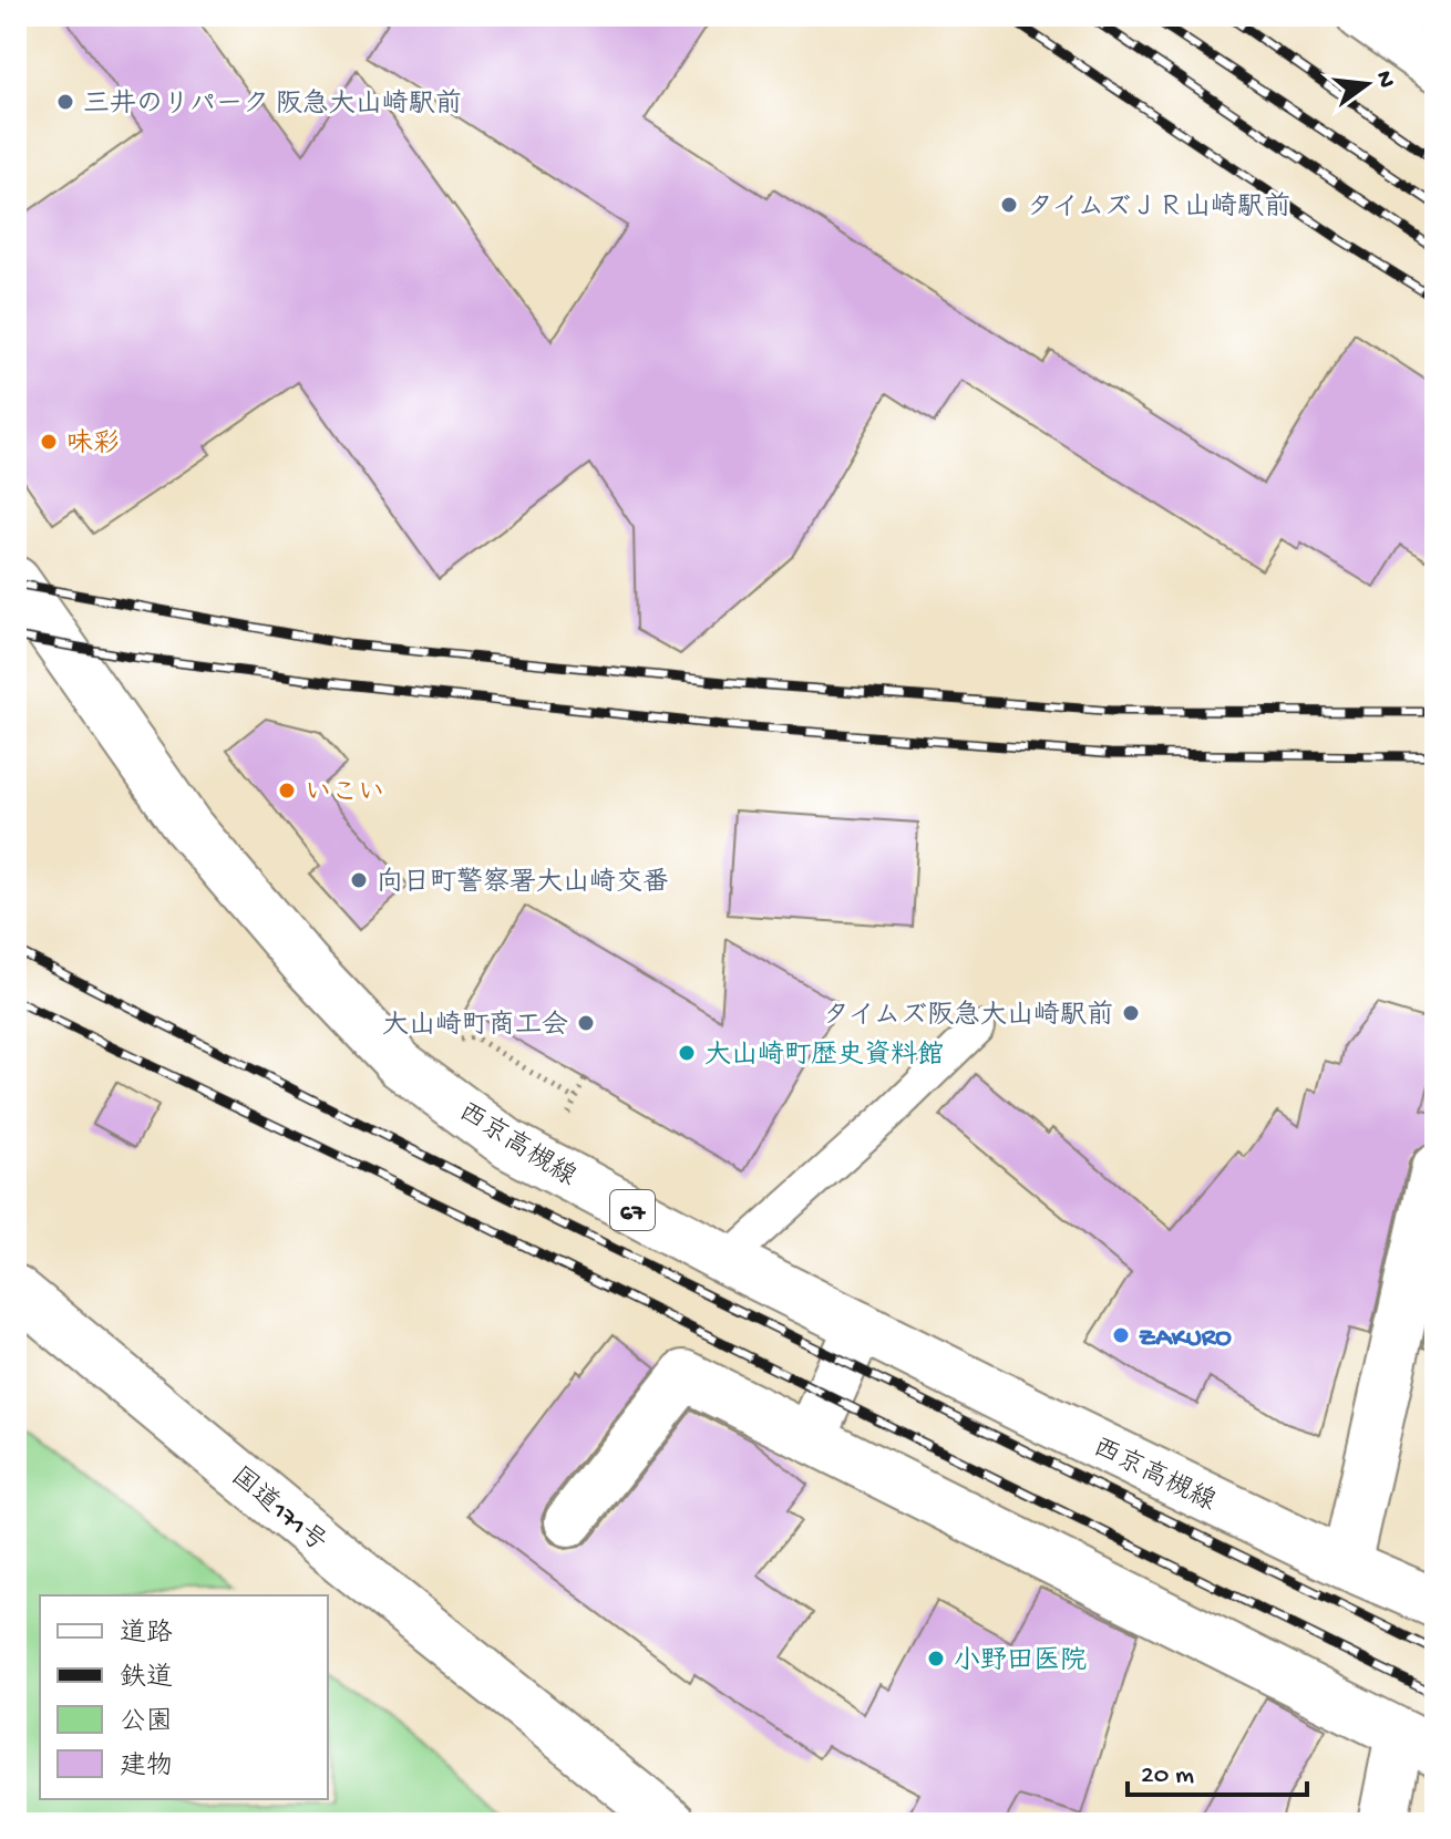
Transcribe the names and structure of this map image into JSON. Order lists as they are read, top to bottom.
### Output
{
  "streets": {
    "main road": ["西京高槻線", "67", "国道171号"]
  },
  "places": [
    "三井のリパーク 阪急大山崎駅前",
    "タイムズＪＲ山崎駅前",
    "味彩",
    "いこい",
    "向日町警察署大山崎交番",
    "タイムズ阪急大山崎駅前",
    "大山崎町商工会",
    "大山崎町歴史資料館",
    "ZAKURO",
    "小野田医院"
  ],
  "legend": [
    "道路",
    "鉄道",
    "公園",
    "建物"
  ],
  "scale_bar": "20 m",
  "north": "right"
}
